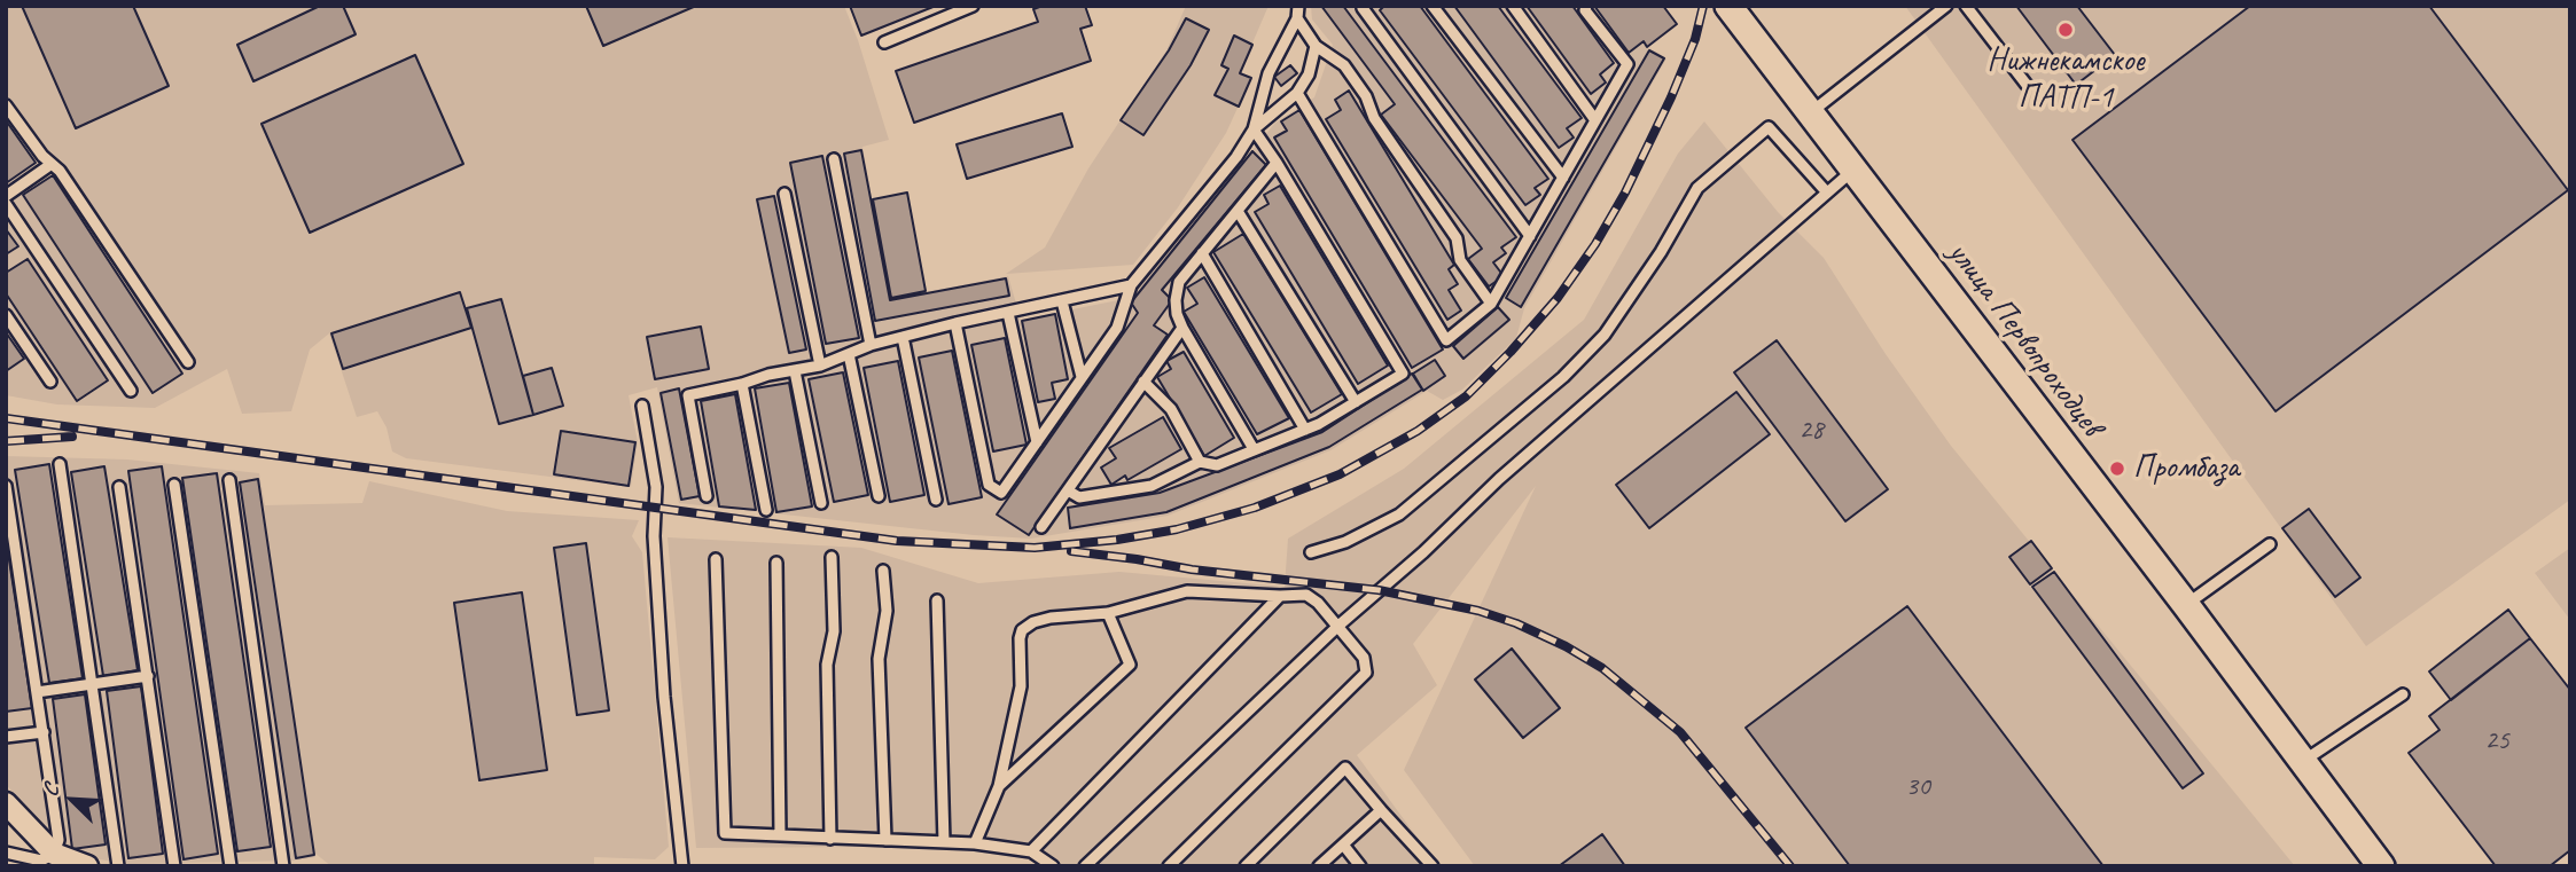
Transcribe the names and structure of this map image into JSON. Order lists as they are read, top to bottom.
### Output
{
  "streets": {
    "street": ["улица Первопроходцев"]
  },
  "places": ["Нижнекамское ПАТП-1", "Промбаза"],
  "house_numbers": ["28", "25", "30"],
  "north": "top left"
}
